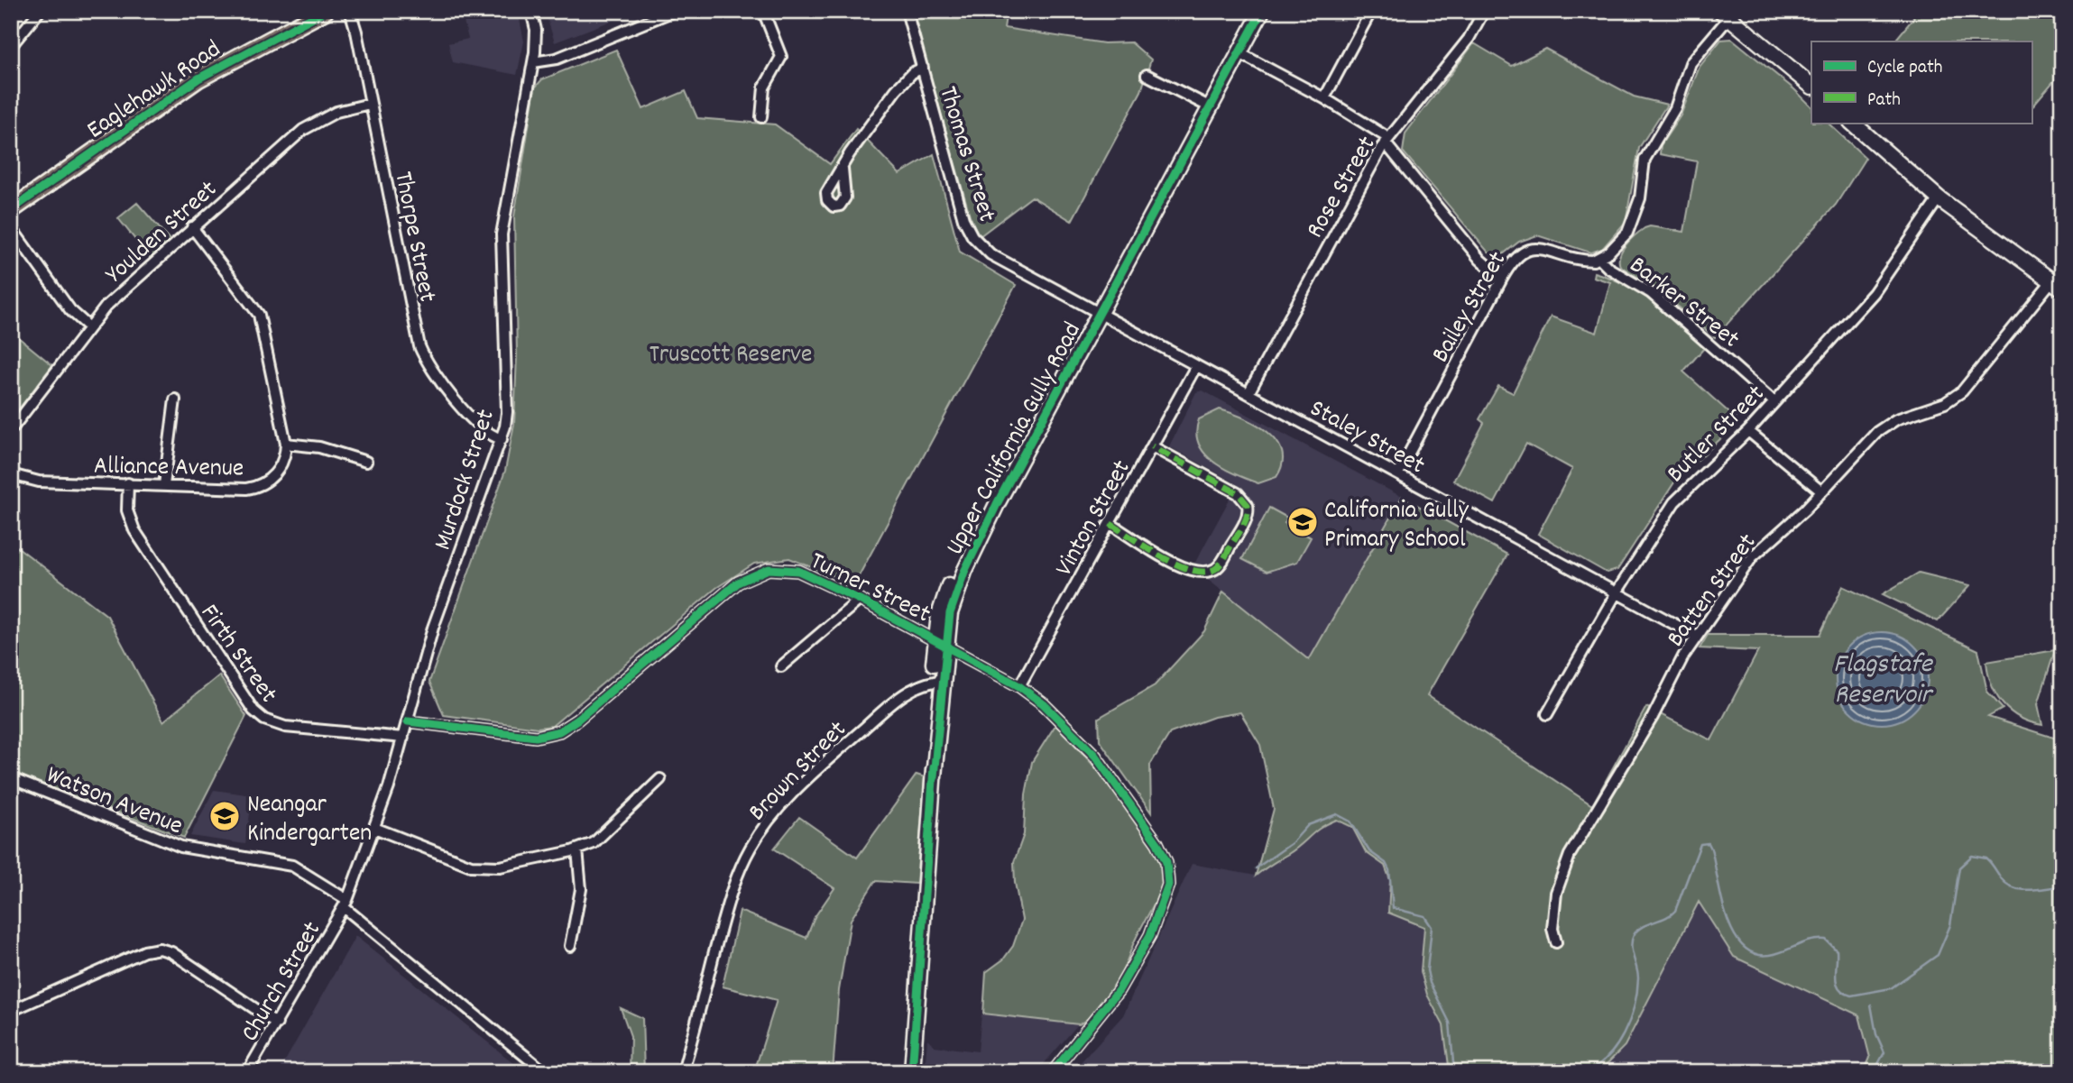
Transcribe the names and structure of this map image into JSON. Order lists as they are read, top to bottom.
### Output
{
  "streets": {
    "main road": ["Eaglehawk Road"],
    "street": [
      "Thomas Street",
      "Rose Street",
      "Youlden Street",
      "Thorpe Street",
      "Barker Street",
      "Bailey Street",
      "Butler Street",
      "Staley Street",
      "Upper California Gully Road",
      "Alliance Avenue",
      "Murdock Street",
      "Vinton Street",
      "Turner Street",
      "Batten Street",
      "Firth Street",
      "Brown Street",
      "Watson Avenue",
      "Church Street"
    ]
  },
  "crossings": [
    ["Thomas Street", "Staley Street"],
    ["Thomas Street", "Upper California Gully Road"],
    ["Rose Street", "Staley Street"],
    ["Youlden Street", "Thorpe Street"],
    ["Thorpe Street", "Murdock Street"],
    ["Barker Street", "Bailey Street"],
    ["Barker Street", "Butler Street"],
    ["Bailey Street", "Staley Street"],
    ["Butler Street", "Staley Street"],
    ["Staley Street", "Upper California Gully Road"],
    ["Staley Street", "Vinton Street"],
    ["Staley Street", "Batten Street"],
    ["Upper California Gully Road", "Turner Street"],
    ["Upper California Gully Road", "Brown Street"],
    ["Alliance Avenue", "Firth Street"],
    ["Murdock Street", "Turner Street"],
    ["Murdock Street", "Firth Street"],
    ["Murdock Street", "Watson Avenue"],
    ["Murdock Street", "Church Street"],
    ["Vinton Street", "Turner Street"],
    ["Watson Avenue", "Church Street"]
  ],
  "water": ["Flagstafe Reservoir"],
  "parks": ["Truscott Reserve"],
  "places": {
    "school or university": ["California Gully Primary School", "Neangar Kindergarten"]
  },
  "legend": ["Cycle path", "Path"]
}
